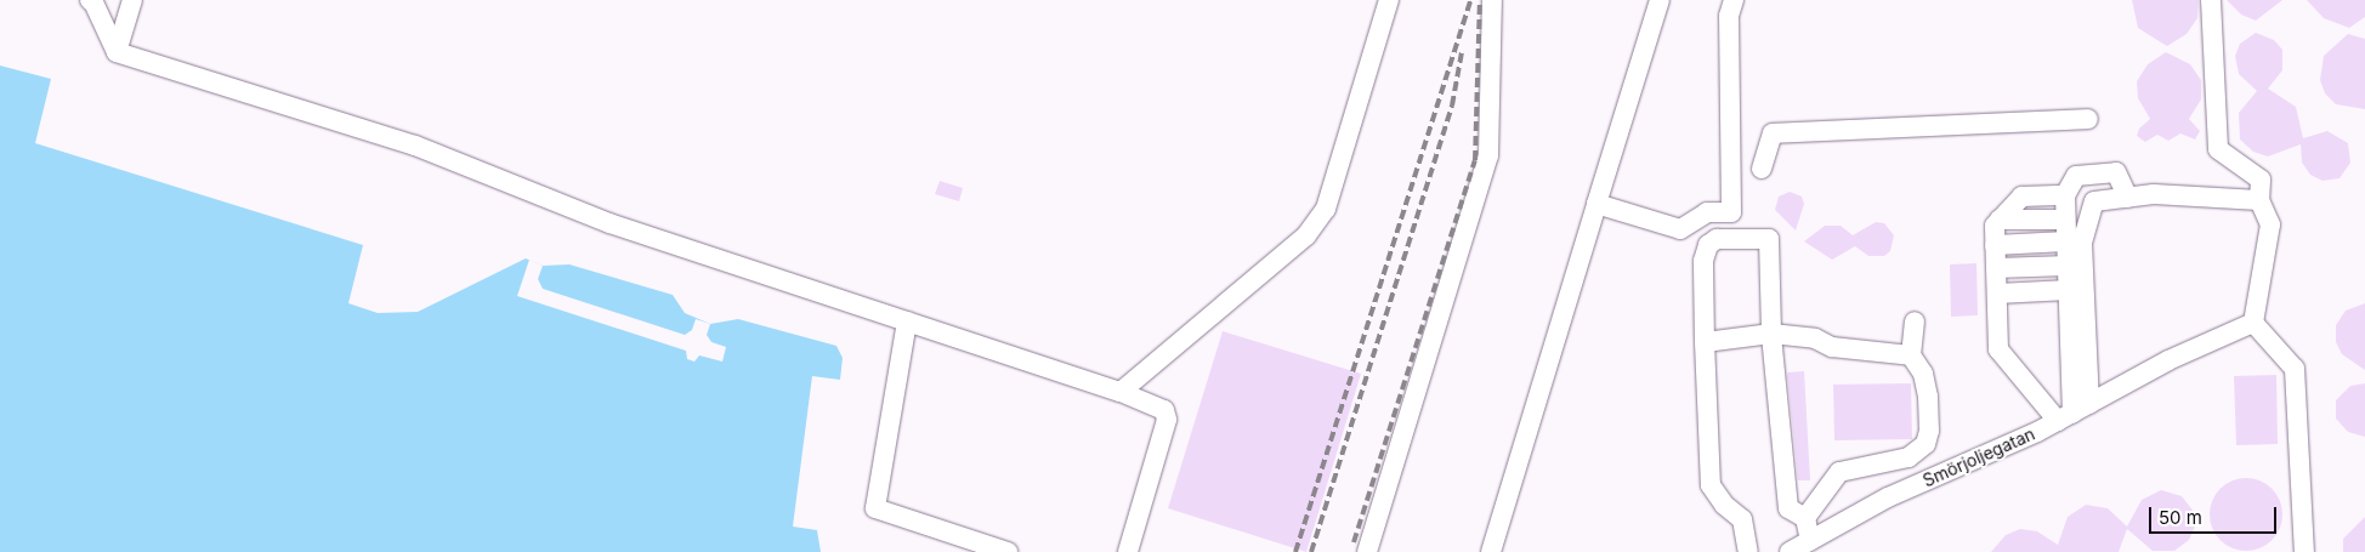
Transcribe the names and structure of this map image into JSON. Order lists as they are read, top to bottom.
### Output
{
  "streets": {
    "lane": ["Smörjoljegatan"]
  },
  "scale_bar": "50 m"
}
